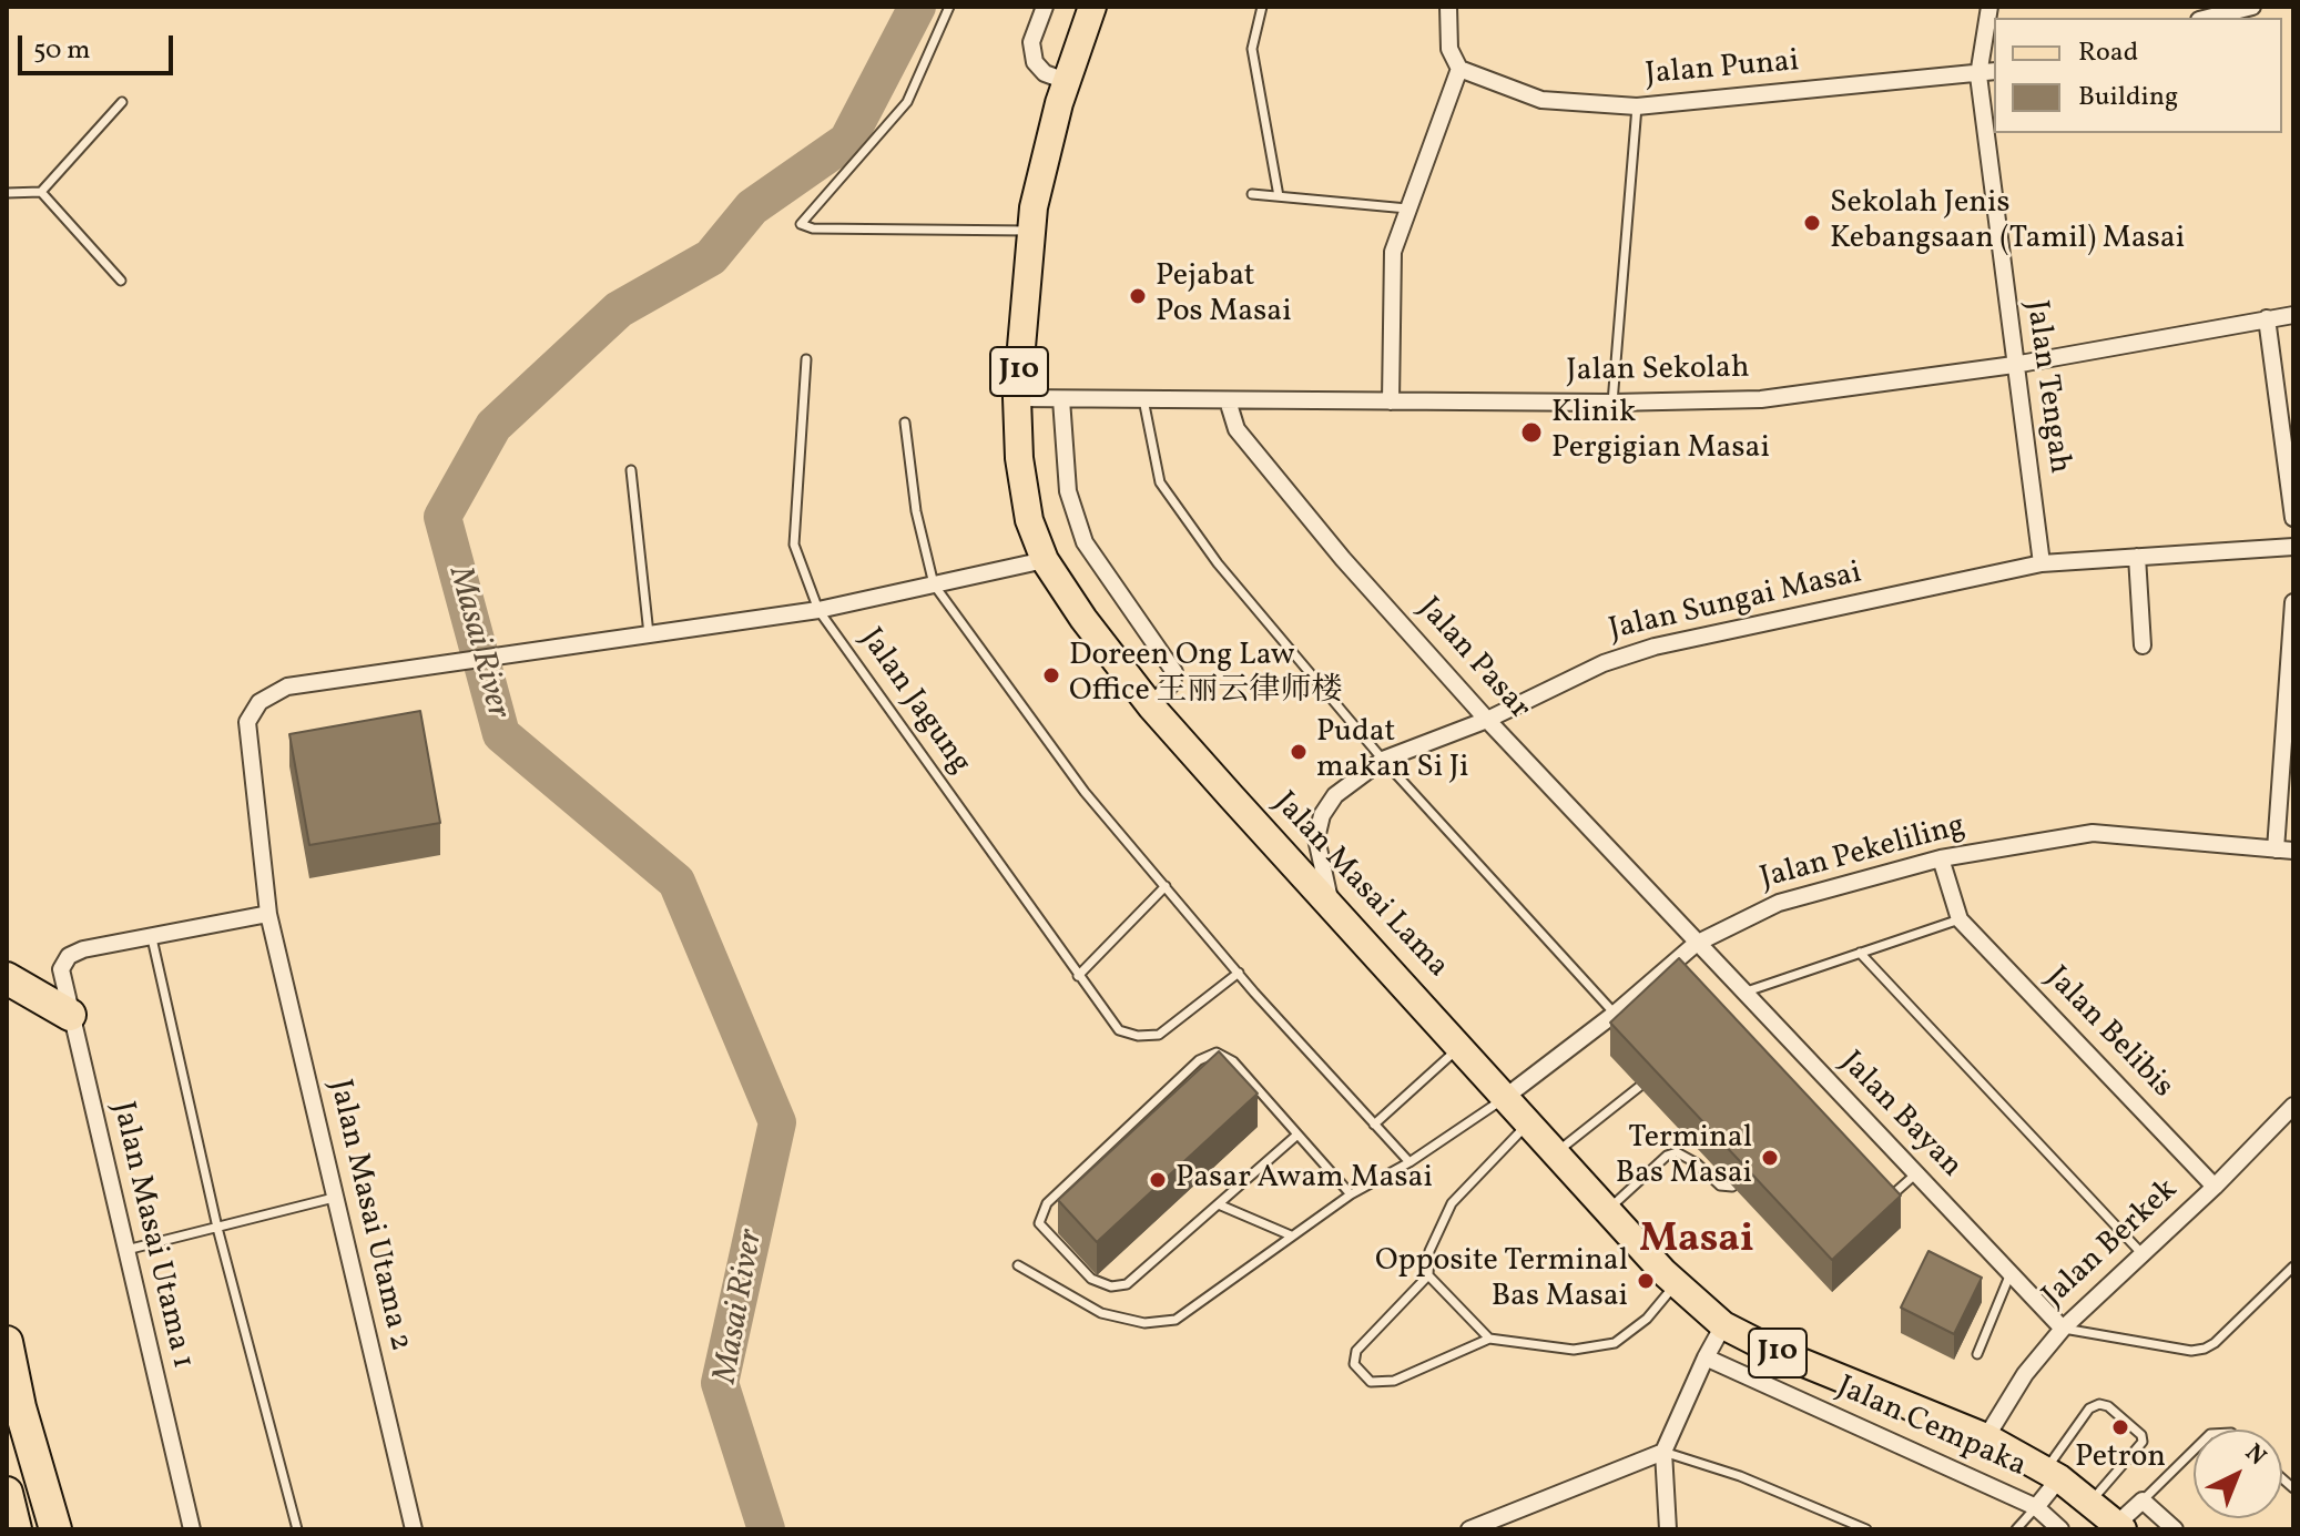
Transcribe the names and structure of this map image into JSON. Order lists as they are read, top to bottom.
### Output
{
  "streets": {
    "main road": ["J10", "Jalan Masai Lama"],
    "street": [
      "Jalan Punai",
      "Jalan Sekolah",
      "Jalan Tengah",
      "Jalan Sungai Masai",
      "Jalan Pasar",
      "Jalan Pekeliling",
      "Jalan Belibis",
      "Jalan Bayan",
      "Jalan Masai Utama 2",
      "Jalan Masai Utama 1",
      "Jalan Berkek",
      "Jalan Cempaka"
    ],
    "lane": ["Jalan Jagung"]
  },
  "crossings": [
    ["Jalan Punai", "Jalan Tengah"],
    ["Jalan Sekolah", "Jalan Tengah"],
    ["Jalan Sekolah", "Jalan Pasar"],
    ["Jalan Sekolah", "Jalan Masai Lama"],
    ["Jalan Tengah", "Jalan Sungai Masai"],
    ["Jalan Sungai Masai", "Jalan Pasar"],
    ["Jalan Sungai Masai", "Jalan Masai Lama"],
    ["Jalan Pasar", "Jalan Pekeliling"],
    ["Jalan Pasar", "Jalan Bayan"],
    ["Jalan Jagung", "Jalan Masai Utama 2"],
    ["Jalan Pekeliling", "Jalan Masai Lama"],
    ["Jalan Pekeliling", "Jalan Belibis"],
    ["Jalan Pekeliling", "Jalan Bayan"],
    ["Jalan Masai Lama", "Jalan Masai Utama 2"],
    ["Jalan Masai Lama", "Jalan Berkek"],
    ["Jalan Belibis", "Jalan Berkek"],
    ["Jalan Bayan", "Jalan Berkek"]
  ],
  "districts": ["Masai"],
  "water": ["Masai River"],
  "places": [
    "Sekolah Jenis Kebangsaan (Tamil) Masai",
    "Pejabat Pos Masai",
    "Klinik Pergigian Masai",
    "Doreen Ong Law Office 王丽云律师楼",
    "Pudat makan Si Ji",
    "Terminal Bas Masai",
    "Pasar Awam Masai",
    "Opposite Terminal Bas Masai",
    "Petron"
  ],
  "legend": ["Road", "Building"],
  "scale_bar": "50 m",
  "north": "top right"
}
